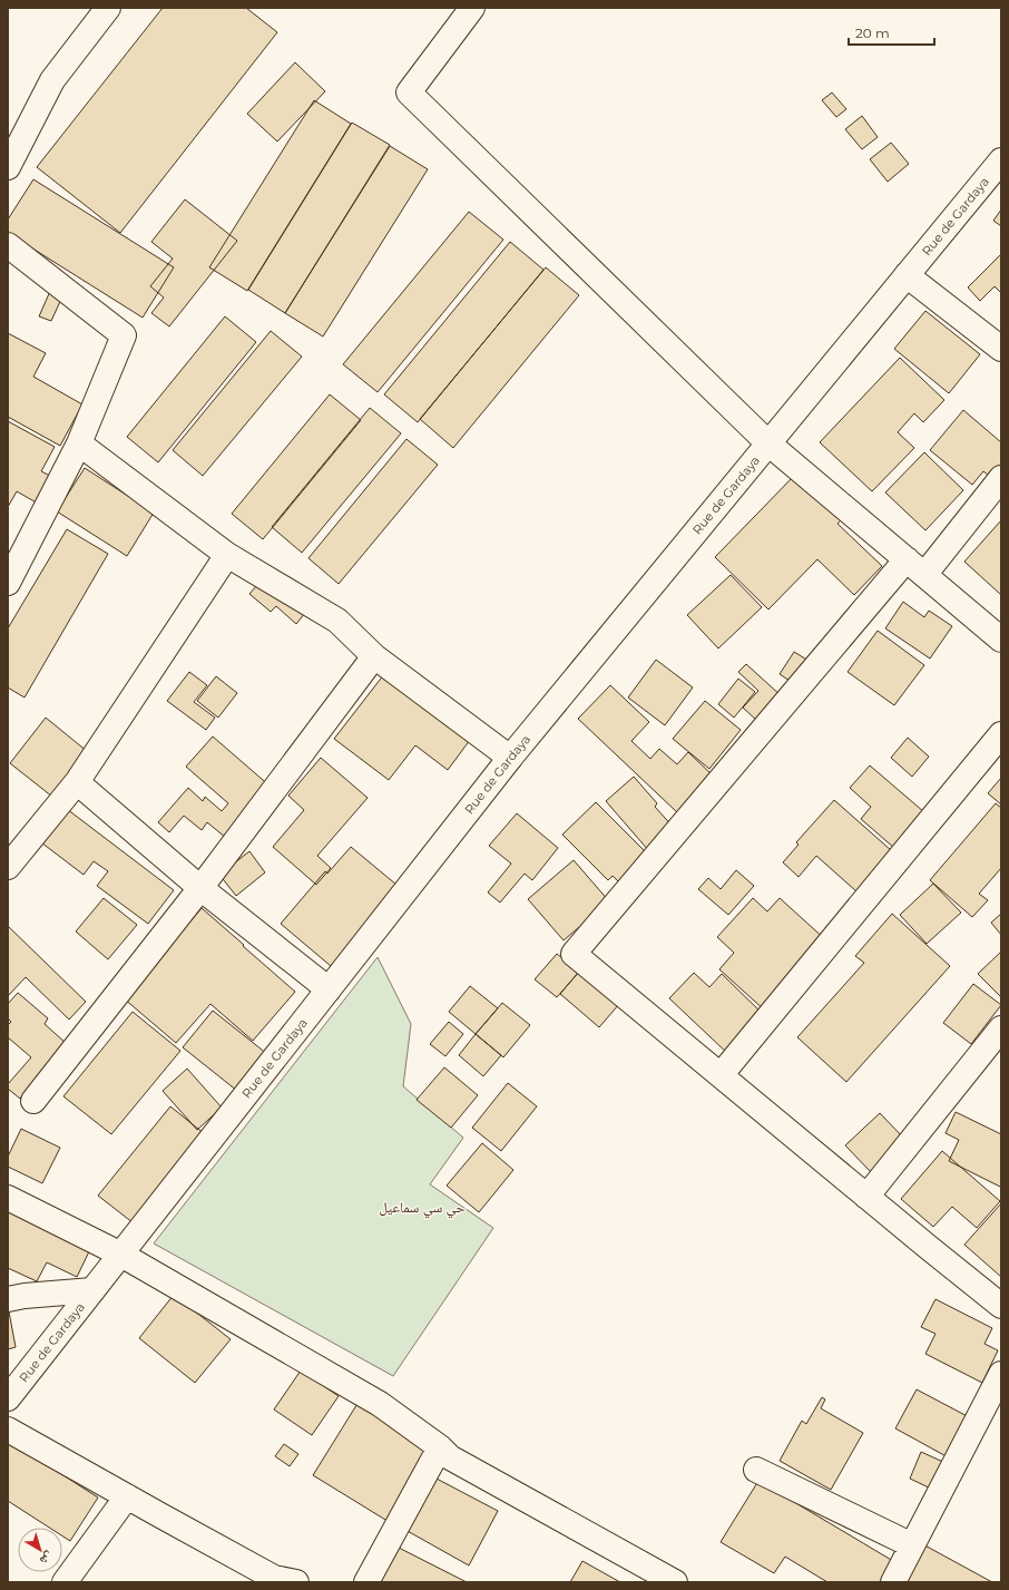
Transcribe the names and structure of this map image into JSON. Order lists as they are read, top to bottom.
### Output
{
  "streets": {
    "street": ["Rue de Gardaya"]
  },
  "districts": ["حي سي سماعيل"],
  "scale_bar": "20 m",
  "north": "bottom right"
}
